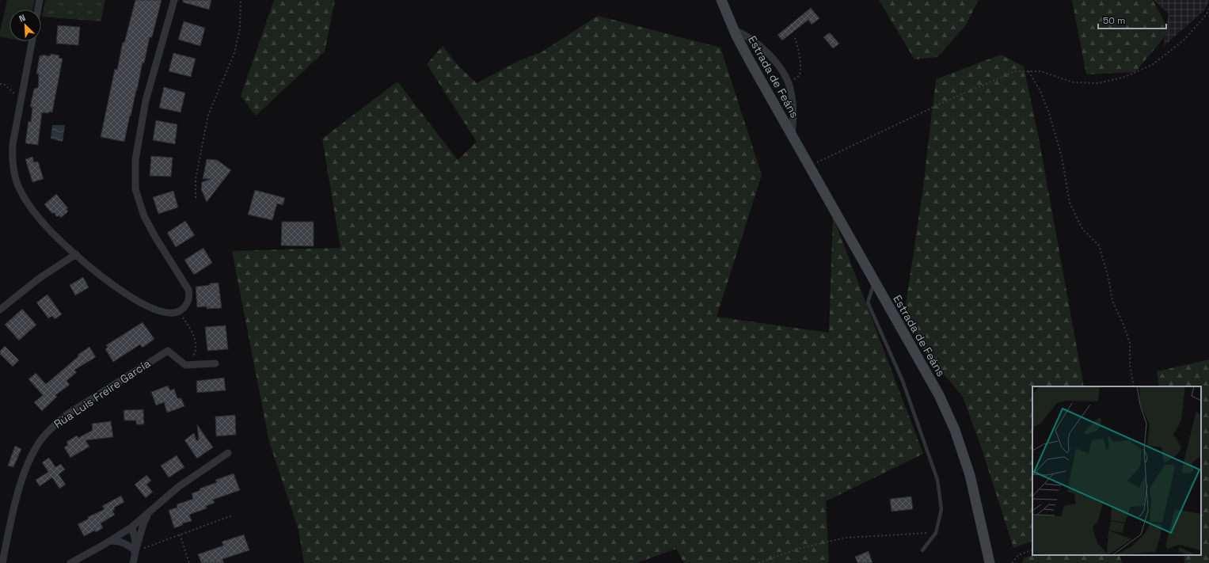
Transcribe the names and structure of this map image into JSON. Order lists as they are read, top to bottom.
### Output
{
  "streets": {
    "street": ["Estrada de Feáns", "Rúa Luis Freire García"]
  },
  "scale_bar": "50 m",
  "north": "top left"
}
